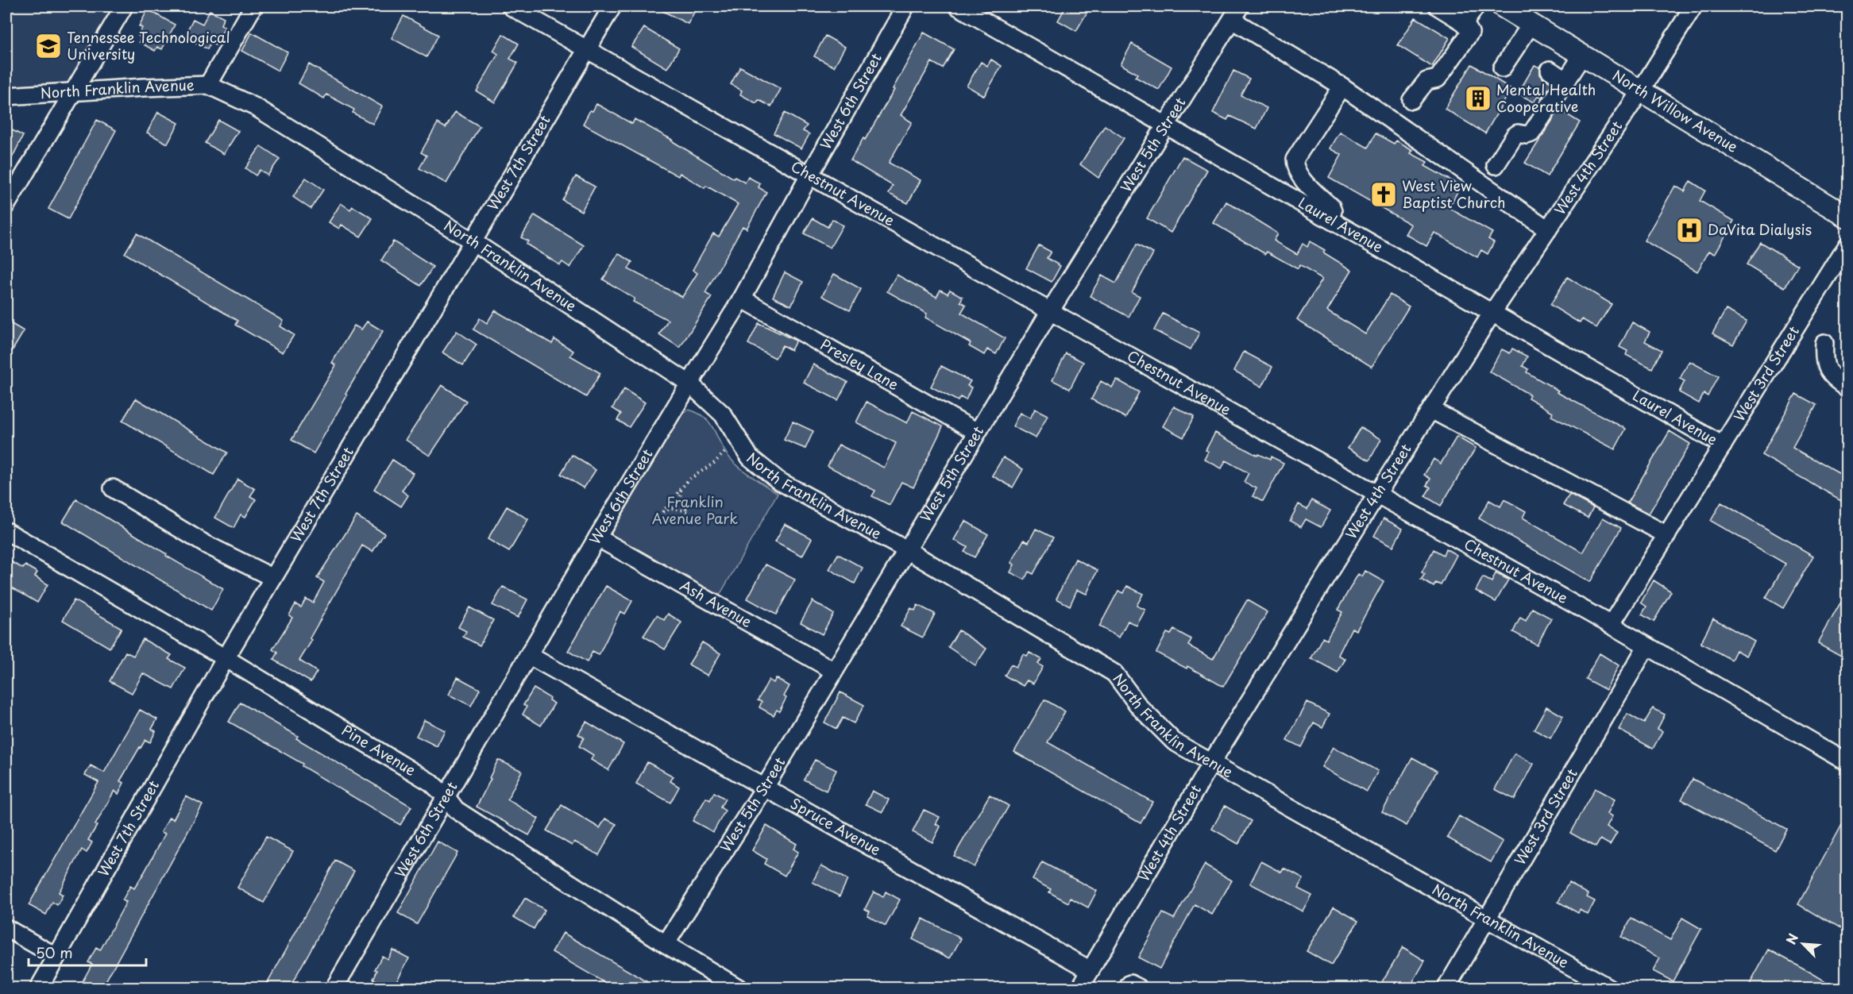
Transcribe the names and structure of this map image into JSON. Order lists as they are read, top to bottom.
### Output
{
  "streets": {
    "main road": ["North Willow Avenue"],
    "street": [
      "North Franklin Avenue",
      "West 6th Street",
      "West 5th Street",
      "West 7th Street",
      "West 4th Street",
      "Chestnut Avenue",
      "Laurel Avenue",
      "Presley Lane",
      "West 3rd Street",
      "Ash Avenue",
      "Pine Avenue",
      "Spruce Avenue"
    ]
  },
  "crossings": [
    ["North Franklin Avenue", "West 6th Street"],
    ["North Franklin Avenue", "West 5th Street"],
    ["North Franklin Avenue", "West 7th Street"],
    ["North Franklin Avenue", "West 4th Street"],
    ["North Franklin Avenue", "West 3rd Street"],
    ["West 6th Street", "Chestnut Avenue"],
    ["West 6th Street", "Presley Lane"],
    ["West 6th Street", "Ash Avenue"],
    ["West 6th Street", "Pine Avenue"],
    ["West 6th Street", "Spruce Avenue"],
    ["North Willow Avenue", "West 4th Street"],
    ["West 5th Street", "Chestnut Avenue"],
    ["West 5th Street", "Laurel Avenue"],
    ["West 5th Street", "Presley Lane"],
    ["West 5th Street", "Ash Avenue"],
    ["West 5th Street", "Pine Avenue"],
    ["West 5th Street", "Spruce Avenue"],
    ["West 7th Street", "Chestnut Avenue"],
    ["West 7th Street", "Pine Avenue"],
    ["West 4th Street", "Chestnut Avenue"],
    ["West 4th Street", "Laurel Avenue"],
    ["West 4th Street", "Spruce Avenue"],
    ["Chestnut Avenue", "West 3rd Street"],
    ["Laurel Avenue", "West 3rd Street"]
  ],
  "parks": ["Franklin Avenue Park"],
  "places": {
    "school or university": ["Tennessee Technological University"],
    "building": ["Mental Health Cooperative"],
    "church": ["West View Baptist Church"],
    "hospital": ["DaVita Dialysis"]
  },
  "scale_bar": "50 m",
  "north": "top left"
}
